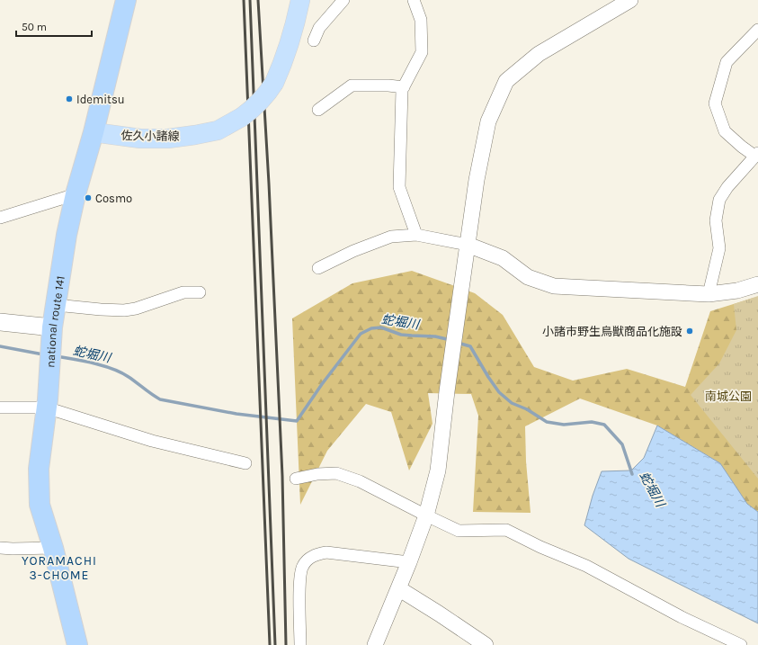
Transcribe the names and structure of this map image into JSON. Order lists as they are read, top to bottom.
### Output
{
  "streets": {
    "highway": ["national route 141"],
    "main road": ["佐久小諸線"]
  },
  "crossings": [
    ["佐久小諸線", "national route 141"]
  ],
  "districts": ["YORAMACHI 3-CHOME"],
  "water": ["蛇堀川"],
  "parks": ["南城公園"],
  "places": ["Idemitsu", "Cosmo", "小諸市野生鳥獣商品化施設"],
  "scale_bar": "50 m"
}
